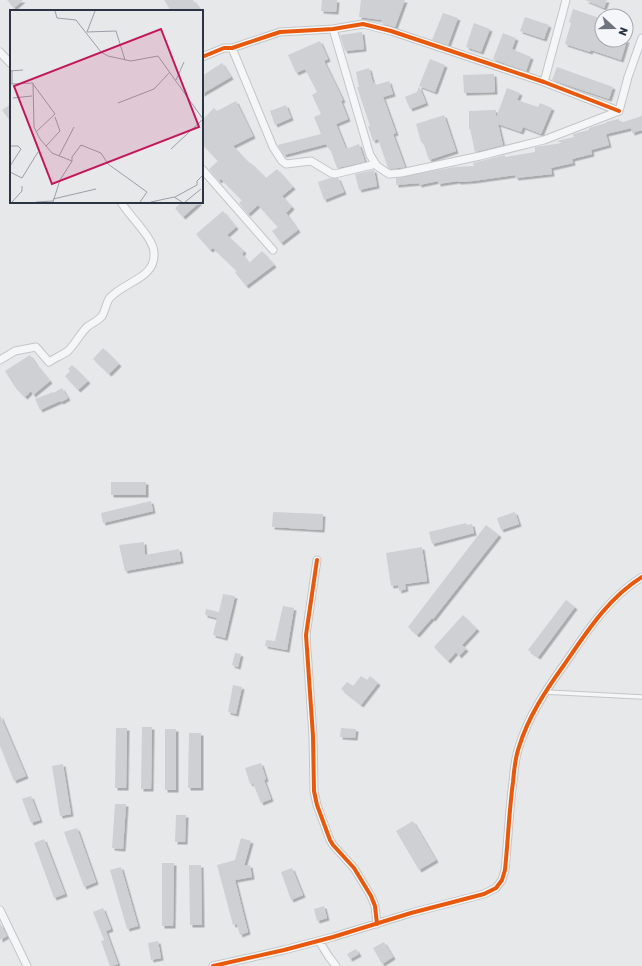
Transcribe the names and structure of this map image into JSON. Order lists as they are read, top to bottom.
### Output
{
  "north": "right"
}
